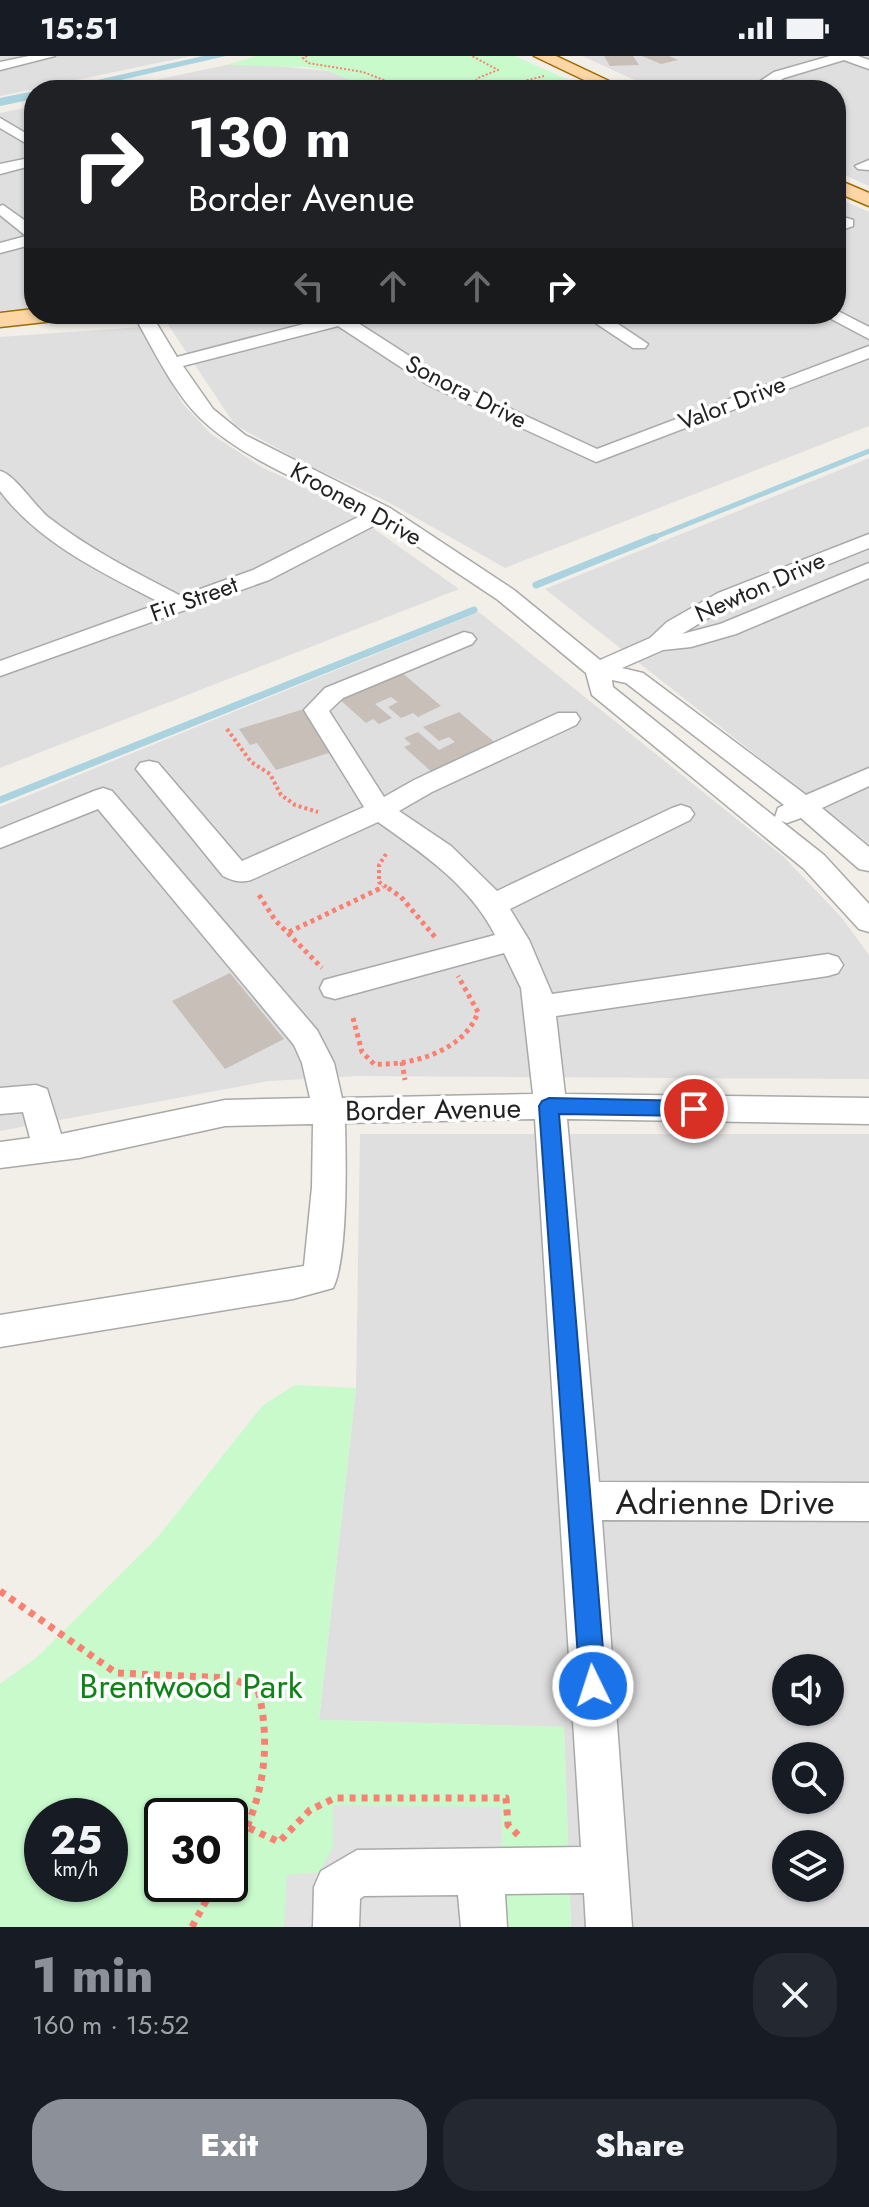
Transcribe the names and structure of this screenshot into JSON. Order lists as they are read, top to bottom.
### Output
{
  "streets": {
    "street": [
      "Sonora Drive",
      "Valor Drive",
      "Kroonen Drive",
      "Newton Drive",
      "Fir Street",
      "Border Avenue",
      "Adrienne Drive"
    ]
  },
  "crossings": [
    ["Sonora Drive", "Valor Drive"],
    ["Kroonen Drive", "Newton Drive"],
    ["Kroonen Drive", "Fir Street"]
  ],
  "parks": ["Brentwood Park"],
  "page": {
    "status": "15:51",
    "turn": ["130 m", "Border Avenue"],
    "speed": "25 km/h",
    "limit": "30",
    "heading": ["1 min", "160 m · 15:52"],
    "buttons": ["Exit", "Share"]
  }
}
